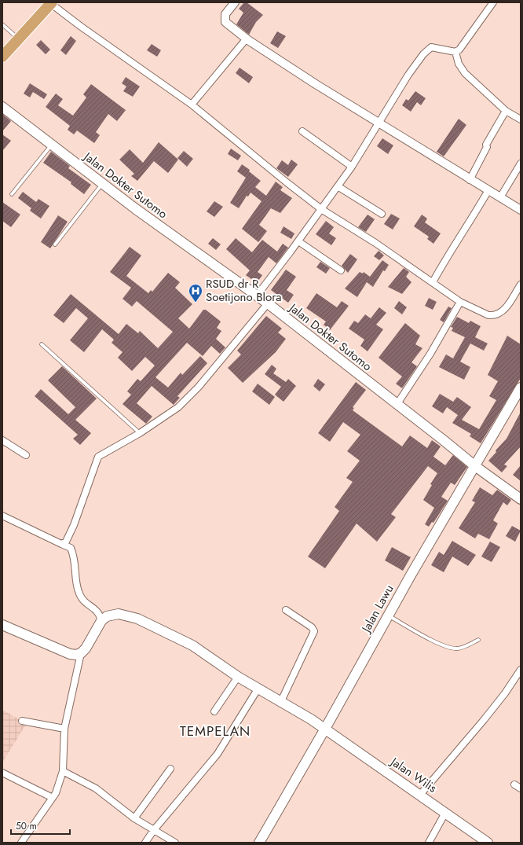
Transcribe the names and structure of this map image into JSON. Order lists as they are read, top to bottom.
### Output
{
  "streets": {
    "main road": ["Jalan Dokter Sutomo", "Jalan Lawu", "Jalan Wilis"]
  },
  "crossings": [
    ["Jalan Dokter Sutomo", "Jalan Lawu"],
    ["Jalan Lawu", "Jalan Wilis"]
  ],
  "districts": ["TEMPELAN"],
  "places": {
    "hospital": ["RSUD dr R Soetijono Blora"]
  },
  "scale_bar": "50 m"
}
